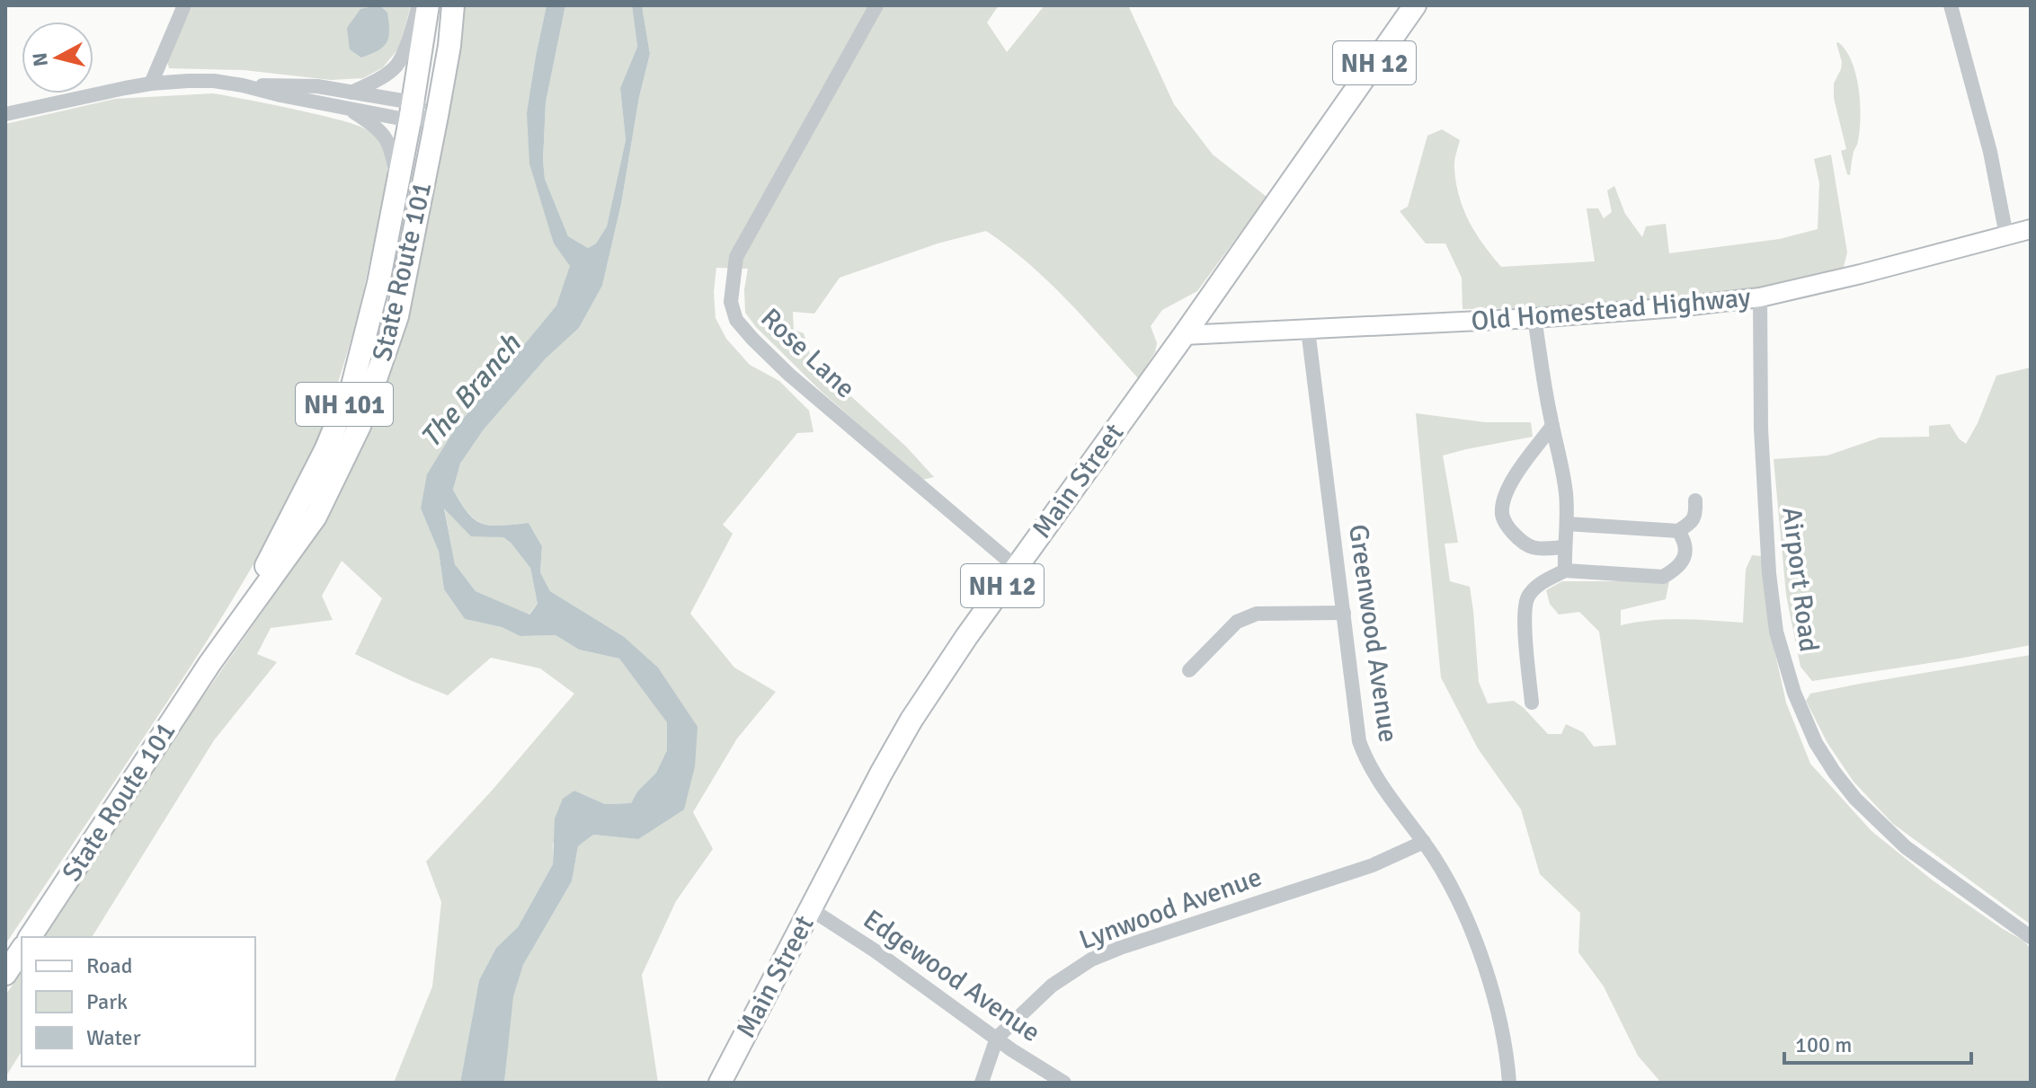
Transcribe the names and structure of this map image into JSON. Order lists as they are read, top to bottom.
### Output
{
  "streets": {
    "highway": [
      "NH 12",
      "State Route 101",
      "NH 101",
      "Main Street"
    ],
    "main road": ["Old Homestead Highway"],
    "street": [
      "Rose Lane",
      "Airport Road",
      "Greenwood Avenue",
      "Lynwood Avenue",
      "Edgewood Avenue"
    ]
  },
  "crossings": [
    ["Old Homestead Highway", "Main Street"],
    ["Old Homestead Highway", "Airport Road"],
    ["Old Homestead Highway", "Greenwood Avenue"],
    ["Rose Lane", "Main Street"],
    ["Main Street", "Edgewood Avenue"],
    ["Greenwood Avenue", "Lynwood Avenue"],
    ["Lynwood Avenue", "Edgewood Avenue"]
  ],
  "water": ["The Branch"],
  "legend": ["Road", "Park", "Water"],
  "scale_bar": "100 m",
  "north": "left"
}
